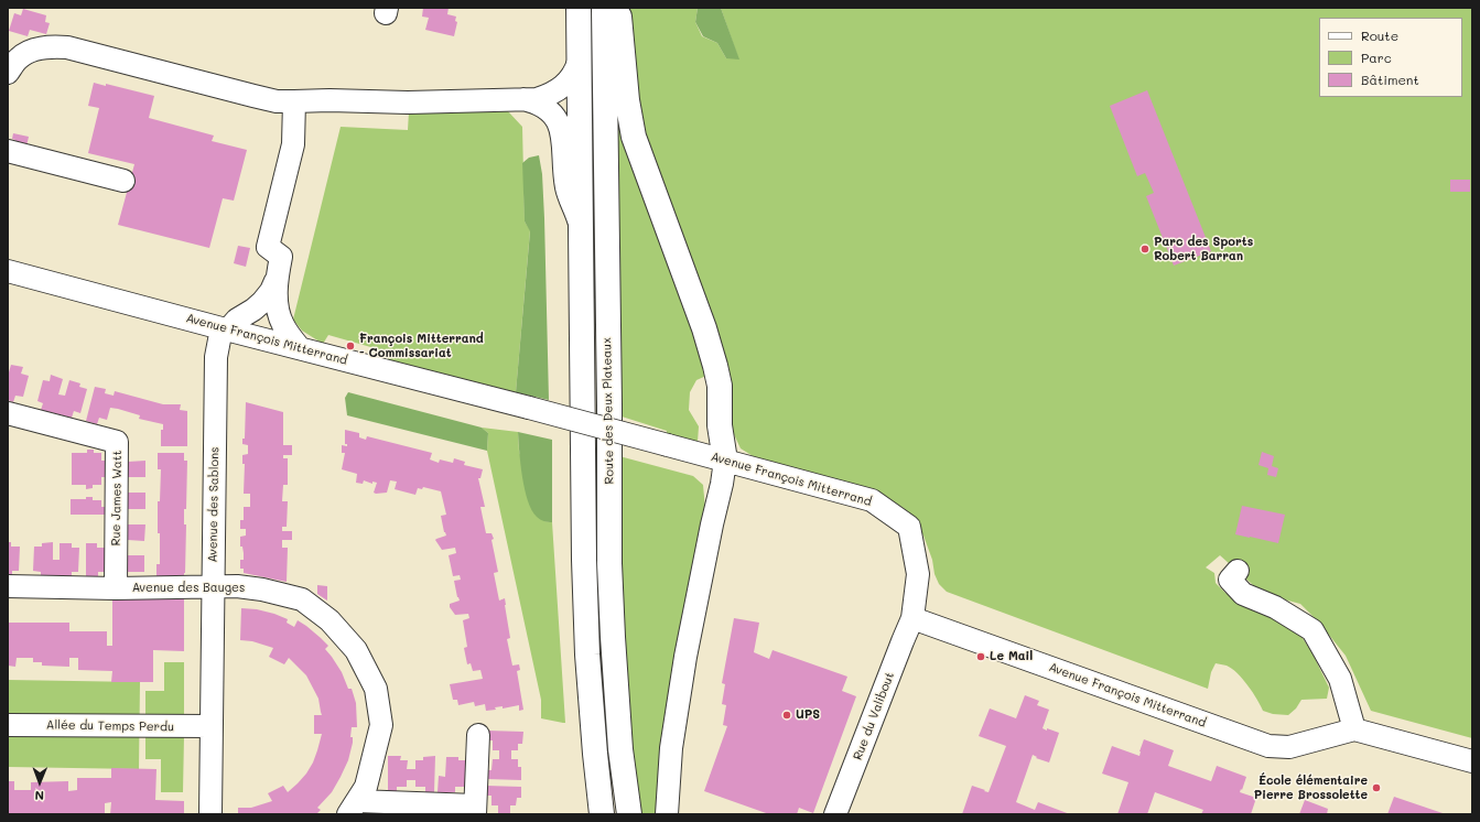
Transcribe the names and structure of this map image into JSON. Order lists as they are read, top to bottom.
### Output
{
  "streets": {
    "main road": ["Route des Deux Plateaux"],
    "street": [
      "Avenue François Mitterrand",
      "Rue James Watt",
      "Avenue des Sablons",
      "Avenue des Bauges",
      "Rue du Valibout",
      "Allée du Temps Perdu"
    ]
  },
  "crossings": [
    ["Avenue François Mitterrand", "Avenue des Sablons"],
    ["Avenue François Mitterrand", "Rue du Valibout"],
    ["Rue James Watt", "Avenue des Bauges"],
    ["Avenue des Sablons", "Avenue des Bauges"],
    ["Avenue des Sablons", "Allée du Temps Perdu"]
  ],
  "places": [
    "Parc des Sports Robert Barran",
    "François Mitterrand - Commissariat",
    "Le Mail",
    "UPS",
    "École élémentaire Pierre Brossolette"
  ],
  "legend": ["Route", "Parc", "Bâtiment"],
  "north": "bottom"
}
